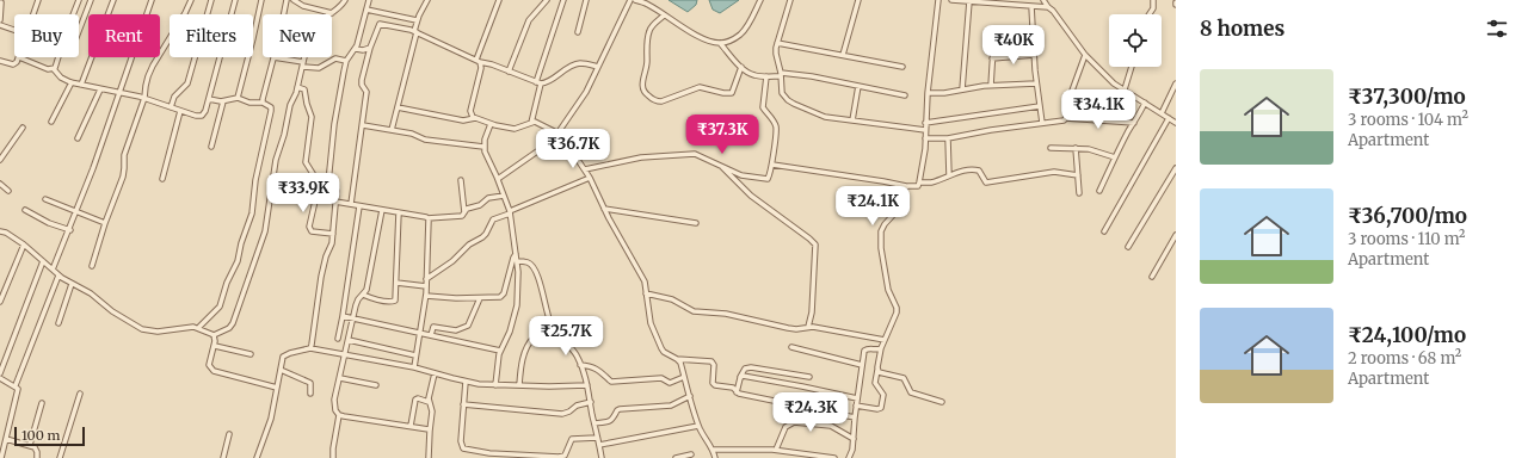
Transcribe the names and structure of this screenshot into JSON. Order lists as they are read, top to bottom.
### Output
{
  "scale_bar": "100 m",
  "page": {
    "heading": "8 homes",
    "chip": [
      "Buy",
      "Rent",
      "Filters",
      "New"
    ],
    "price": [
      "₹40K",
      "₹34.1K",
      "₹37.3K",
      "₹36.7K",
      "₹33.9K",
      "₹24.1K",
      "₹25.7K",
      "₹24.3K"
    ],
    "list": [
      {
        "name": "₹37,300/mo",
        "note": "3 rooms · 104 m² · Apartment"
      },
      {
        "name": "₹36,700/mo",
        "note": "3 rooms · 110 m² · Apartment"
      },
      {
        "name": "₹24,100/mo",
        "note": "2 rooms · 68 m² · Apartment"
      }
    ],
    "scale": "100 m"
  }
}
